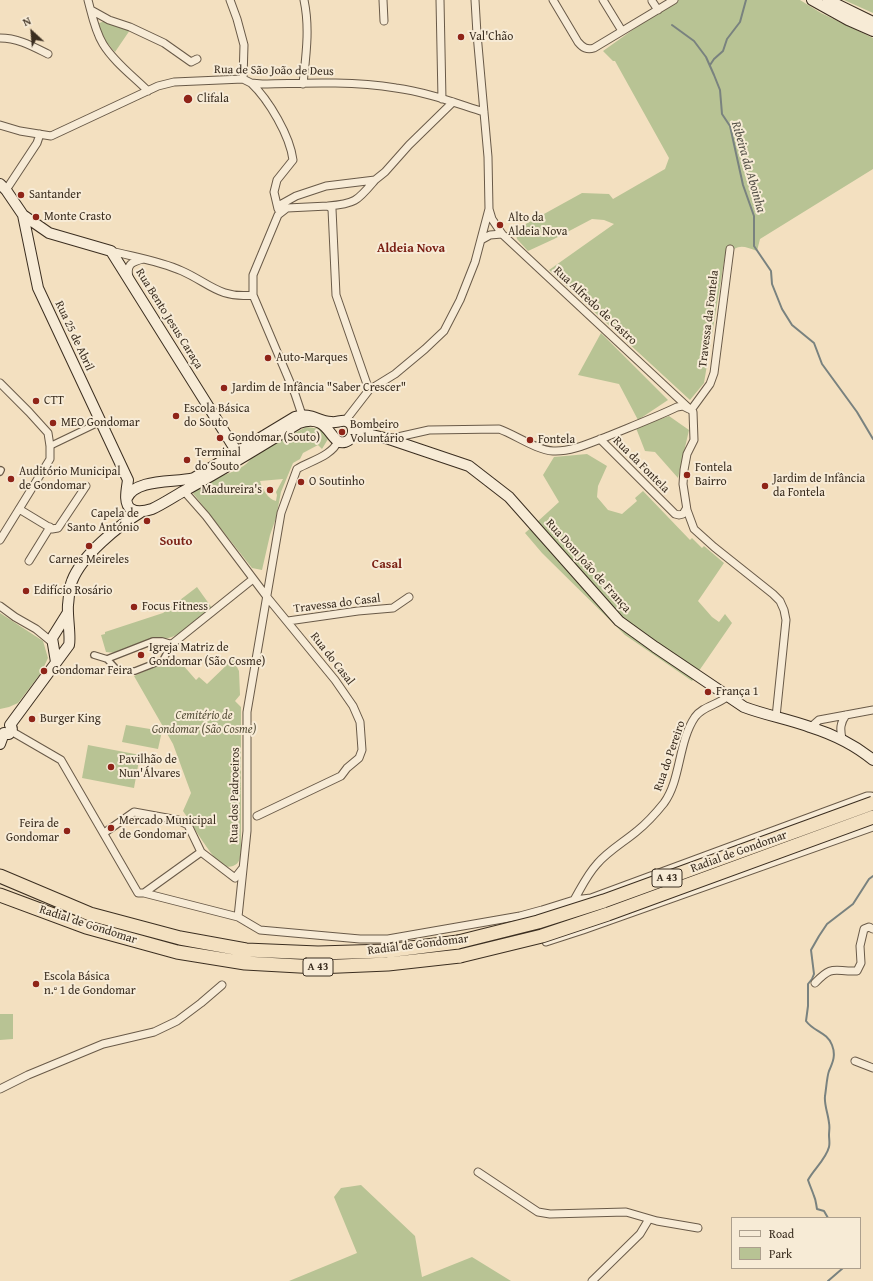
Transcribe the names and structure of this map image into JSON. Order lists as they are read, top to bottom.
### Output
{
  "streets": {
    "highway": ["Radial de Gondomar", "A 43"],
    "main road": ["Rua Bento Jesus Caraça", "Rua 25 de Abril", "Rua Dom João de França"],
    "street": [
      "Rua de São João de Deus",
      "Rua Alfredo de Castro",
      "Travessa da Fontela",
      "Rua da Fontela",
      "Travessa do Casal",
      "Rua do Casal",
      "Rua do Pereiro",
      "Rua dos Padroeiros"
    ]
  },
  "crossings": [
    ["Rua Alfredo de Castro", "Travessa da Fontela"],
    ["Rua Alfredo de Castro", "Rua da Fontela"],
    ["Travessa da Fontela", "Rua da Fontela"],
    ["Rua da Fontela", "Rua Dom João de França"],
    ["Rua Dom João de França", "Rua do Pereiro"],
    ["Rua Dom João de França", "Rua dos Padroeiros"],
    ["Travessa do Casal", "Rua do Casal"],
    ["Rua do Casal", "Rua dos Padroeiros"]
  ],
  "districts": ["Aldeia Nova", "Souto", "Casal"],
  "water": ["Ribeira da Aboinha"],
  "parks": ["Cemitério de Gondomar (São Cosme)"],
  "places": [
    "Val'Chão",
    "Clifala",
    "Santander",
    "Monte Crasto",
    "Alto da Aldeia Nova",
    "Auto-Marques",
    "Jardim de Infância \"Saber Crescer\"",
    "CTT",
    "Escola Básica do Souto",
    "MEO Gondomar",
    "Bombeiro Voluntário",
    "Gondomar (Souto)",
    "Fontela",
    "Terminal do Souto",
    "Fontela Bairro",
    "Auditório Municipal de Gondomar",
    "O Soutinho",
    "Jardim de Infância da Fontela",
    "Madureira's",
    "Capela de Santo António",
    "Carnes Meireles",
    "Edifício Rosário",
    "Focus Fitness",
    "Igreja Matriz de Gondomar (São Cosme)",
    "Gondomar Feira",
    "França 1",
    "Burger King",
    "Pavilhão de Nun'Álvares",
    "Mercado Municipal de Gondomar",
    "Feira de Gondomar",
    "Escola Básica n.º 1 de Gondomar"
  ],
  "legend": ["Road", "Park"],
  "north": "top left"
}
